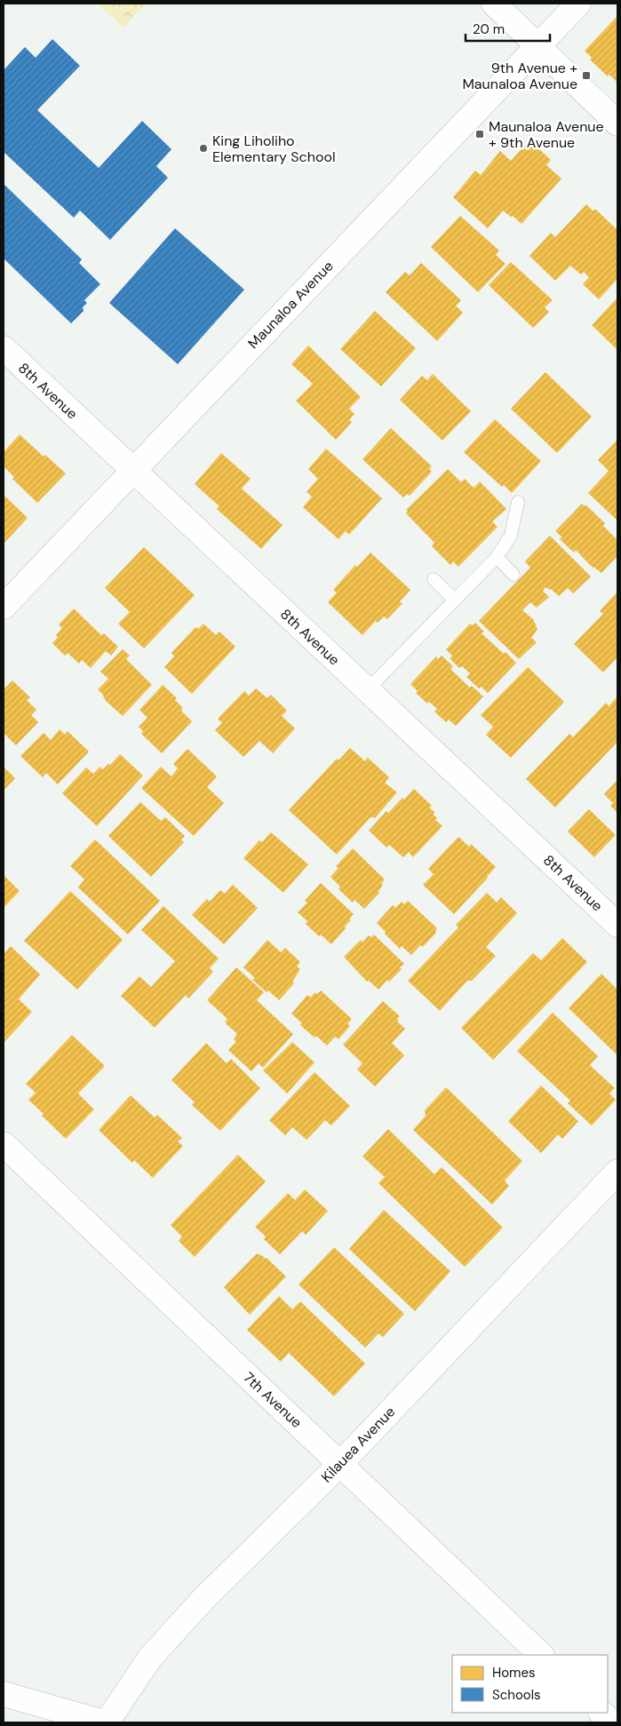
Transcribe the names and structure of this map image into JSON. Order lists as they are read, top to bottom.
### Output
{
  "streets": {
    "street": [
      "Maunaloa Avenue",
      "8th Avenue",
      "7th Avenue",
      "Kilauea Avenue"
    ]
  },
  "crossings": [
    ["Maunaloa Avenue", "8th Avenue"],
    ["7th Avenue", "Kilauea Avenue"]
  ],
  "places": {
    "transit": ["9th Avenue + Maunaloa Avenue", "Maunaloa Avenue + 9th Avenue"],
    "other": ["King Liholiho Elementary School"]
  },
  "legend": ["Homes", "Schools"],
  "scale_bar": "20 m"
}
